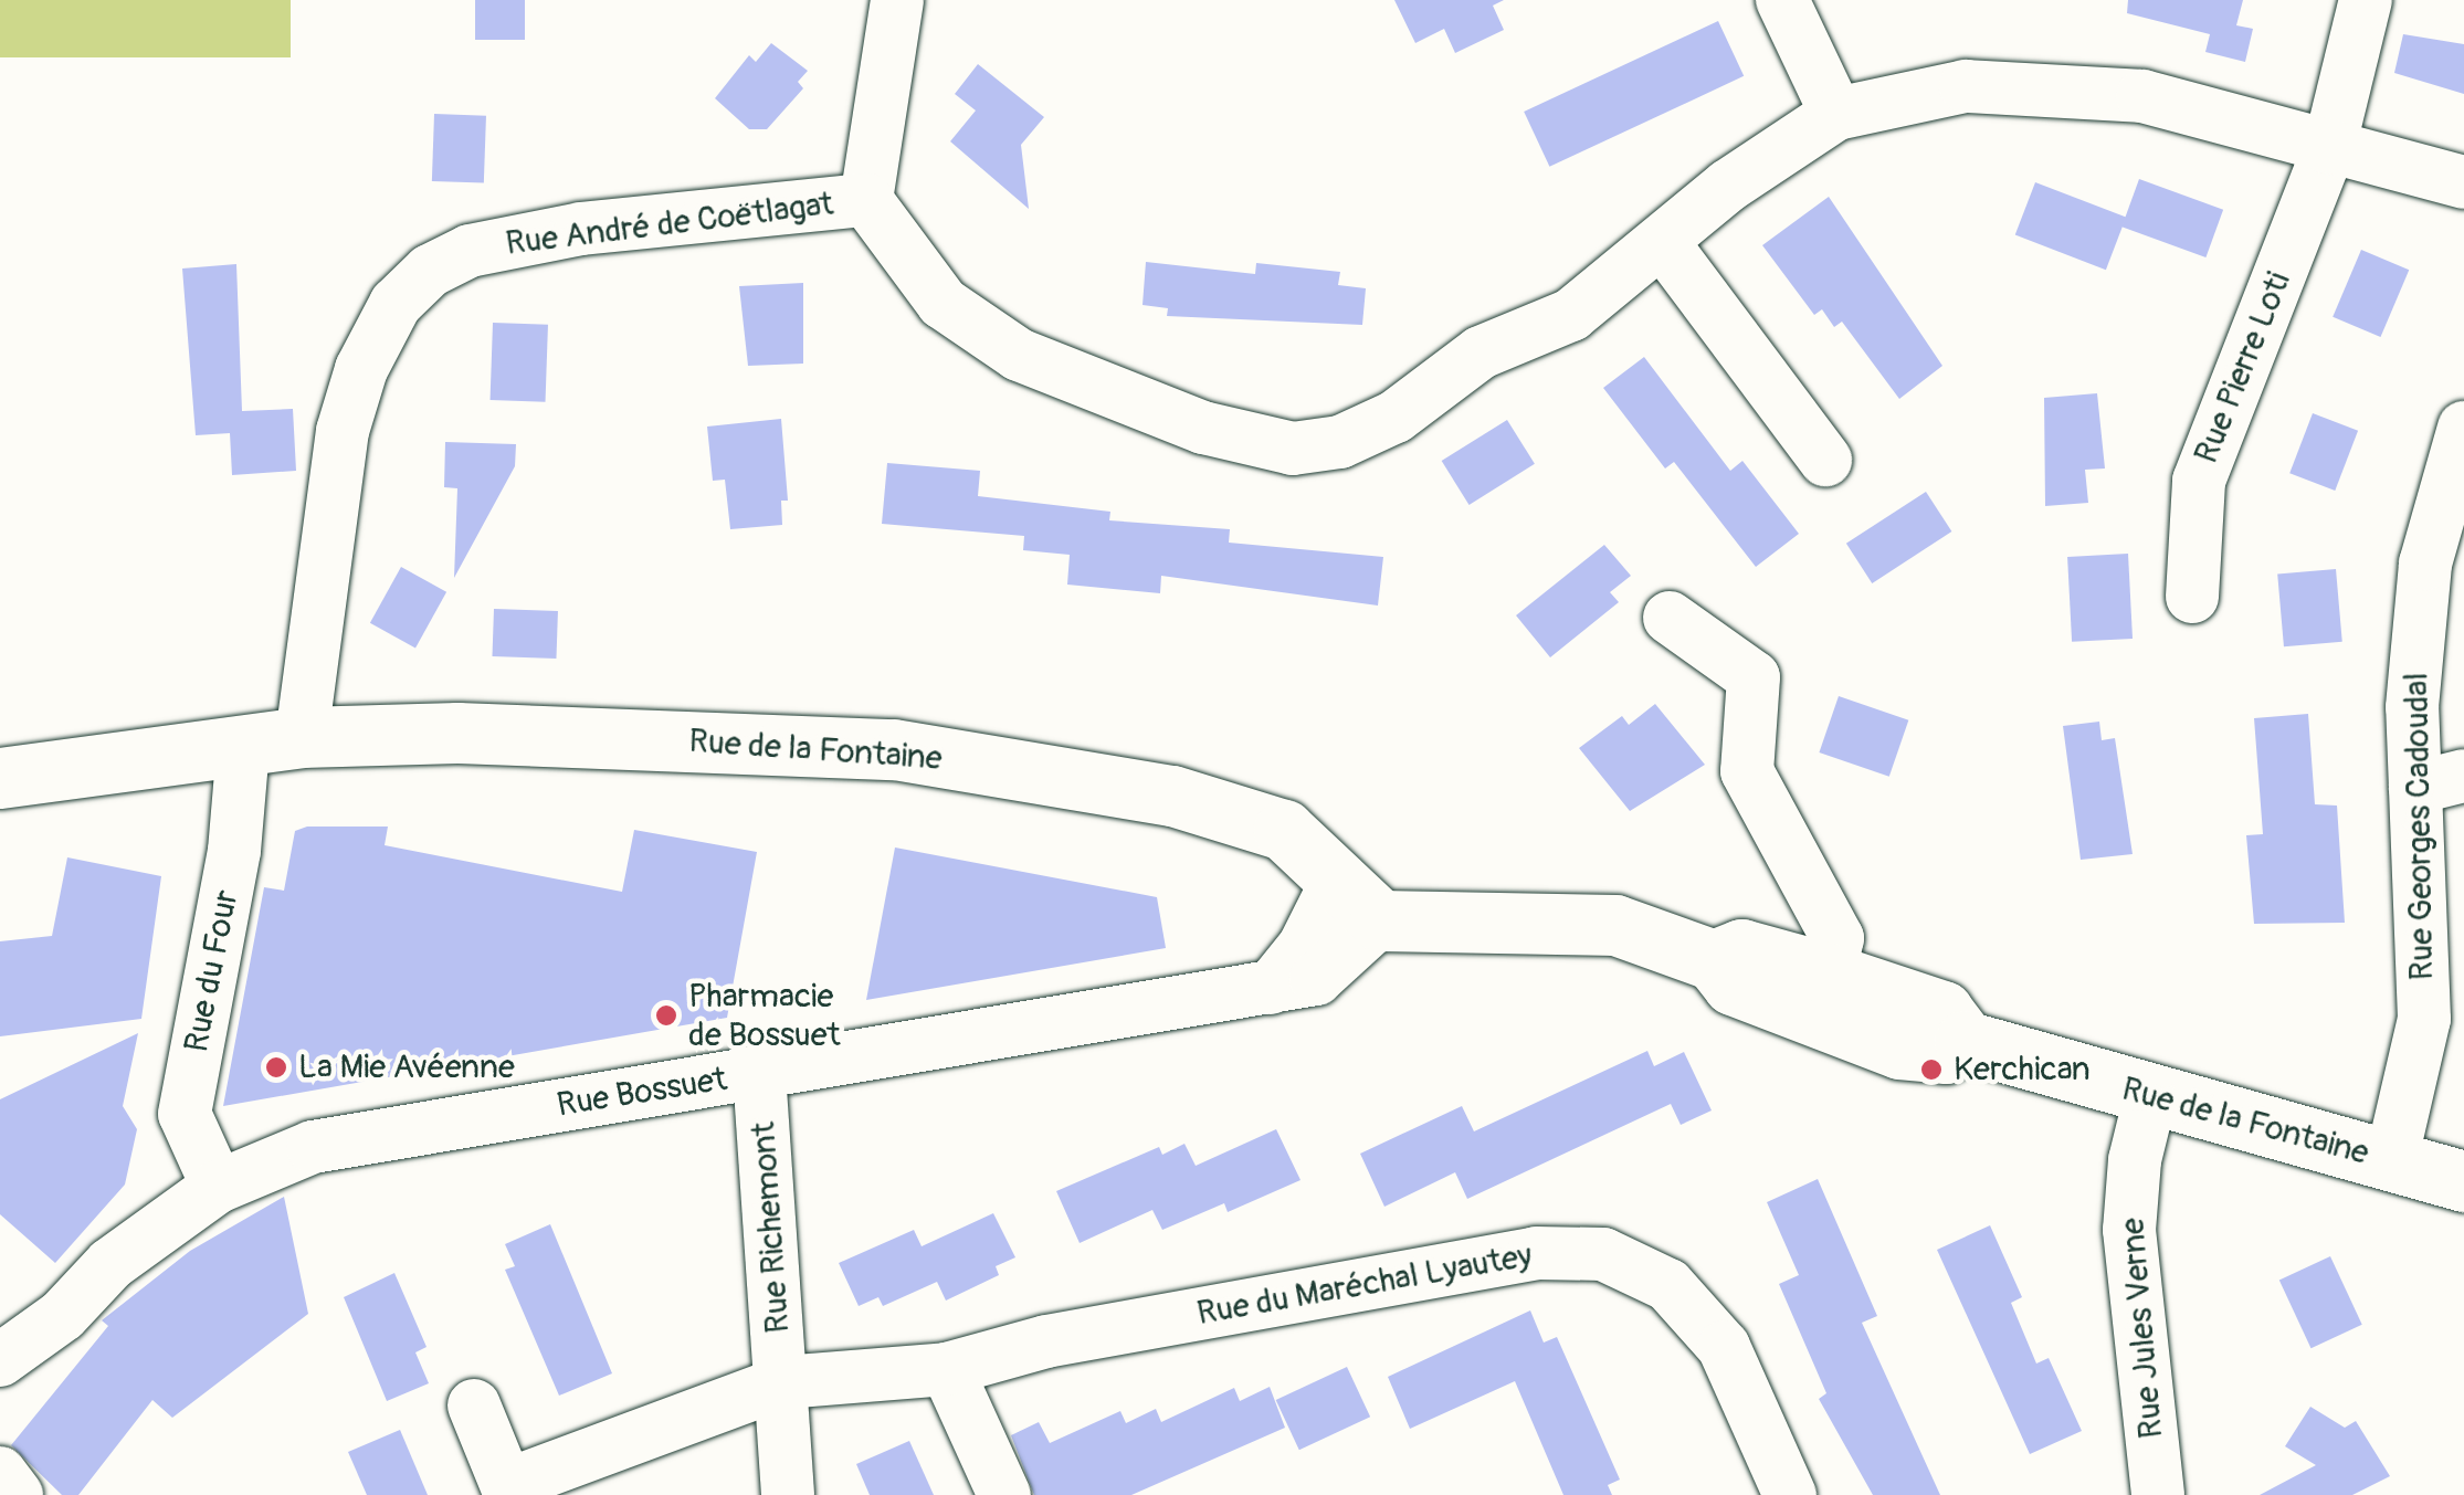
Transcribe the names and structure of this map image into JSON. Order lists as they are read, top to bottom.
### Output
{
  "streets": {
    "main road": ["Rue de la Fontaine"],
    "street": [
      "Rue André de Coëtlagat",
      "Rue Pierre Loti",
      "Rue Georges Cadoudal",
      "Rue du Four",
      "Rue Bossuet",
      "Rue Richemont",
      "Rue du Maréchal Lyautey",
      "Rue Jules Verne"
    ]
  },
  "crossings": [
    ["Rue André de Coëtlagat", "Rue Pierre Loti"],
    ["Rue André de Coëtlagat", "Rue de la Fontaine"],
    ["Rue de la Fontaine", "Rue Georges Cadoudal"],
    ["Rue de la Fontaine", "Rue du Four"],
    ["Rue de la Fontaine", "Rue Bossuet"],
    ["Rue de la Fontaine", "Rue Jules Verne"],
    ["Rue du Four", "Rue Bossuet"],
    ["Rue Bossuet", "Rue Richemont"],
    ["Rue Richemont", "Rue du Maréchal Lyautey"]
  ],
  "places": ["Pharmacie de Bossuet", "La Mie Avéenne", "Kerchican"]
}
